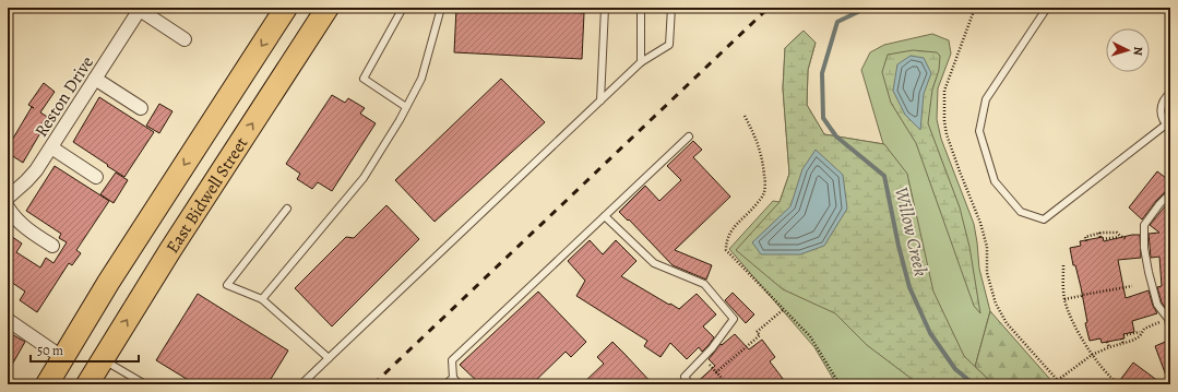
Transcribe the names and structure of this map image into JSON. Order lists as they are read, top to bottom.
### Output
{
  "streets": {
    "main road": ["East Bidwell Street"],
    "street": ["Reston Drive"]
  },
  "water": ["Willow Creek"],
  "scale_bar": "50 m",
  "north": "right"
}
